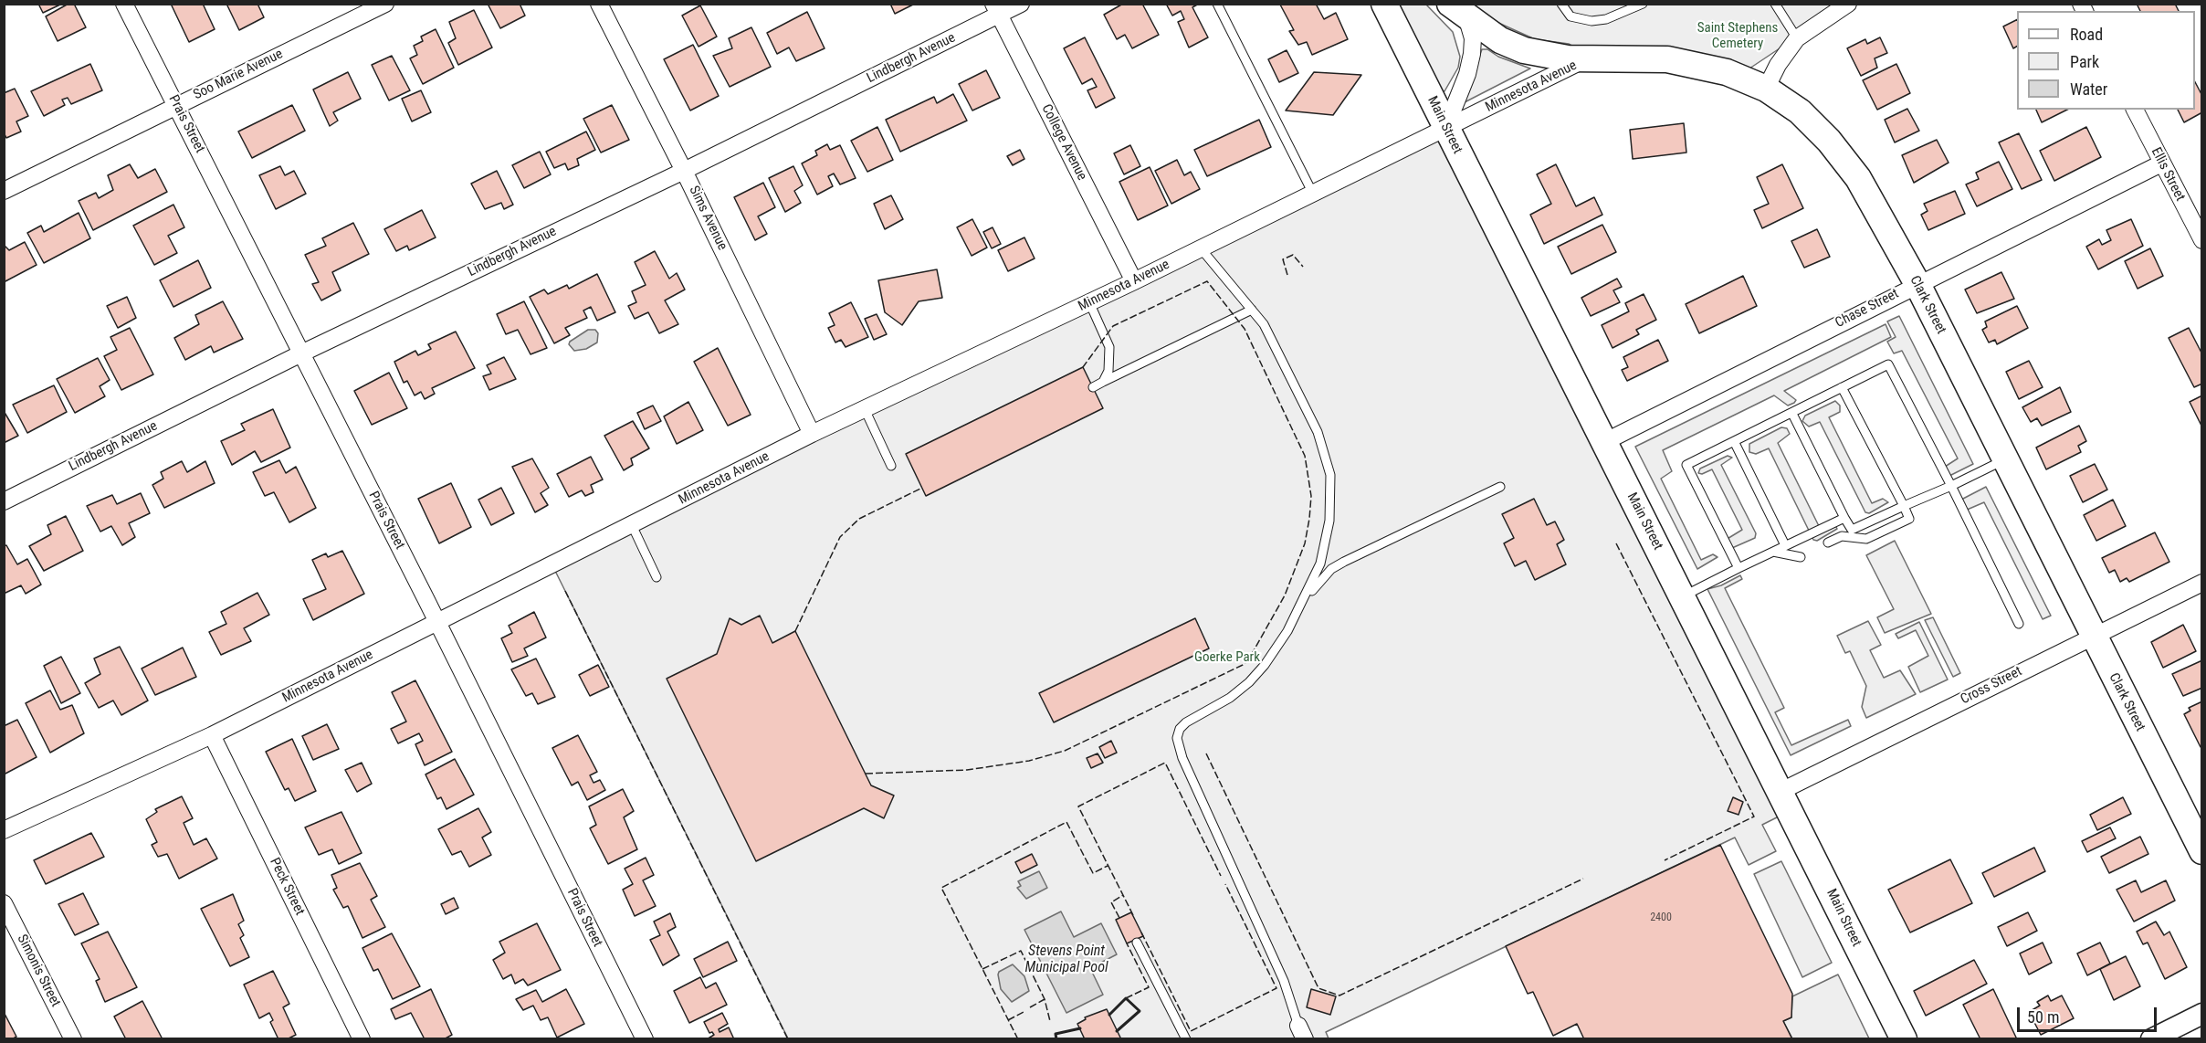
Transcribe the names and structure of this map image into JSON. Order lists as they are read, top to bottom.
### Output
{
  "streets": {
    "main road": ["Main Street", "Clark Street"],
    "street": [
      "Lindbergh Avenue",
      "Soo Marie Avenue",
      "Minnesota Avenue",
      "Prais Street",
      "College Avenue",
      "Ellis Street",
      "Sims Avenue",
      "Chase Street",
      "Cross Street",
      "Peck Street",
      "Simonis Street"
    ]
  },
  "crossings": [
    ["Lindbergh Avenue", "Prais Street"],
    ["Lindbergh Avenue", "College Avenue"],
    ["Lindbergh Avenue", "Sims Avenue"],
    ["Soo Marie Avenue", "Prais Street"],
    ["Minnesota Avenue", "Prais Street"],
    ["Minnesota Avenue", "Main Street"],
    ["Minnesota Avenue", "College Avenue"],
    ["Minnesota Avenue", "Sims Avenue"],
    ["Minnesota Avenue", "Clark Street"],
    ["Minnesota Avenue", "Peck Street"],
    ["Main Street", "Chase Street"],
    ["Main Street", "Cross Street"],
    ["Ellis Street", "Chase Street"],
    ["Clark Street", "Chase Street"],
    ["Clark Street", "Cross Street"]
  ],
  "water": ["Stevens Point Municipal Pool"],
  "parks": ["Saint Stephens Cemetery", "Goerke Park"],
  "house_numbers": ["2400"],
  "legend": ["Road", "Park", "Water"],
  "scale_bar": "50 m"
}
